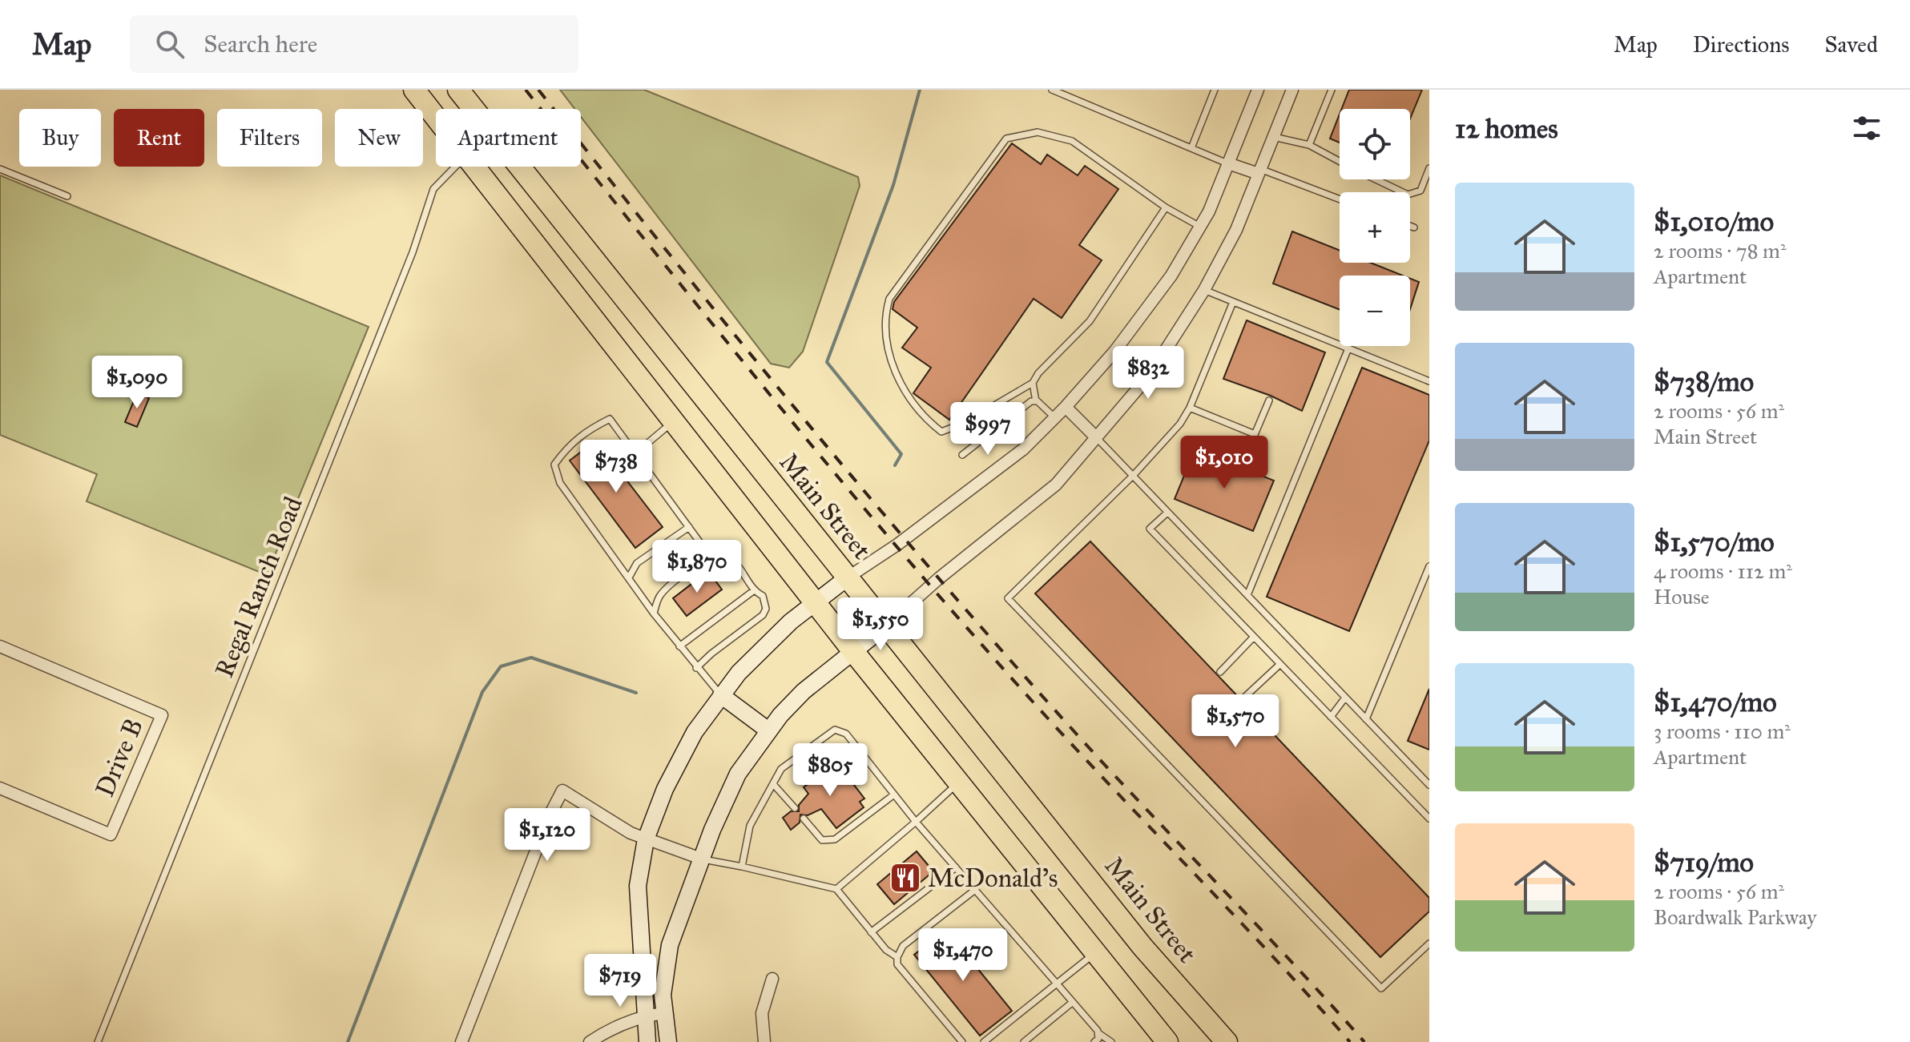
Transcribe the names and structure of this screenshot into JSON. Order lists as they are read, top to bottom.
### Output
{
  "streets": {
    "highway": ["Main Street"],
    "street": ["Drive B"],
    "lane": ["Regal Ranch Road"]
  },
  "places": {
    "restaurant": ["McDonald's"]
  },
  "page": {
    "header": "Map",
    "search": "Search here",
    "nav": ["Map", "Directions", "Saved"],
    "heading": "12 homes",
    "map_buttons": ["+", "−"],
    "chip": [
      "Buy",
      "Rent",
      "Filters",
      "New",
      "Apartment"
    ],
    "list": [
      {
        "name": "$1,010/mo",
        "note": "2 rooms · 78 m² · Apartment"
      },
      {
        "name": "$738/mo",
        "note": "2 rooms · 56 m² · Main Street"
      },
      {
        "name": "$1,570/mo",
        "note": "4 rooms · 112 m² · House"
      },
      {
        "name": "$1,470/mo",
        "note": "3 rooms · 110 m² · Apartment"
      },
      {
        "name": "$719/mo",
        "note": "2 rooms · 56 m² · Boardwalk Parkway"
      }
    ],
    "price": [
      "$832",
      "$1,090",
      "$997",
      "$1,010",
      "$738",
      "$1,870",
      "$1,550",
      "$1,570",
      "$805",
      "$1,120",
      "$1,470",
      "$719"
    ]
  }
}
